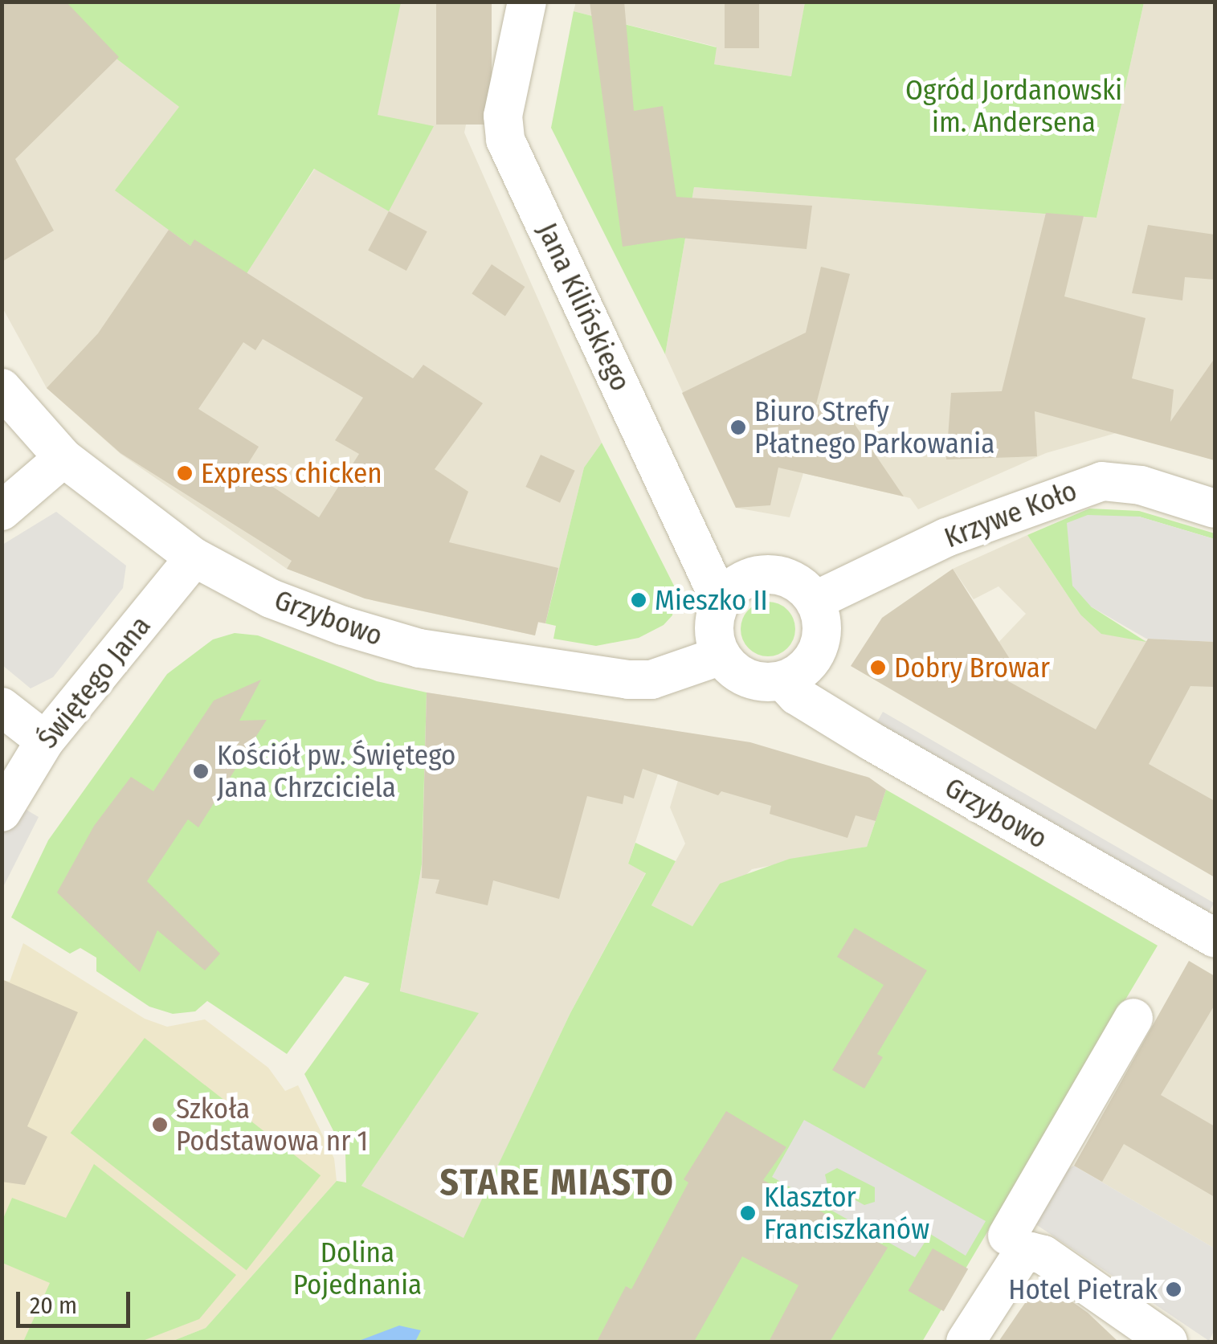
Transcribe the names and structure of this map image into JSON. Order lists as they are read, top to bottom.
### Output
{
  "streets": {
    "street": [
      "Jana Kilińskiego",
      "Krzywe Koło",
      "Grzybowo",
      "Świętego Jana"
    ]
  },
  "crossings": [
    ["Jana Kilińskiego", "Krzywe Koło"],
    ["Jana Kilińskiego", "Grzybowo"],
    ["Krzywe Koło", "Grzybowo"],
    ["Grzybowo", "Świętego Jana"]
  ],
  "districts": ["STARE MIASTO"],
  "parks": ["Ogród Jordanowski im. Andersena", "Dolina Pojednania"],
  "places": [
    "Biuro Strefy Płatnego Parkowania",
    "Express chicken",
    "Mieszko II",
    "Dobry Browar",
    "Kościół pw. Świętego Jana Chrzciciela",
    "Szkoła Podstawowa nr 1",
    "Klasztor Franciszkanów",
    "Hotel Pietrak"
  ],
  "scale_bar": "20 m"
}
